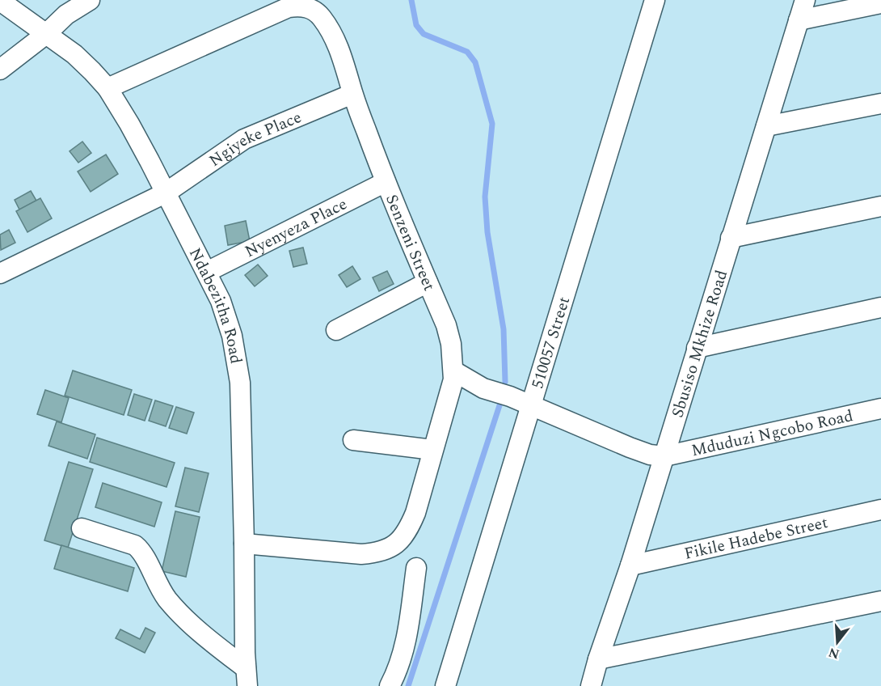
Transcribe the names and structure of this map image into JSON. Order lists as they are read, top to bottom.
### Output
{
  "streets": {
    "street": [
      "Ngiyeke Place",
      "Nyenyeza Place",
      "Senzeni Street",
      "Ndabezitha Road",
      "510057 Street",
      "Sbusiso Mkhize Road",
      "Mduduzi Ngcobo Road",
      "Fikile Hadebe Street"
    ]
  },
  "crossings": [
    ["Ngiyeke Place", "Senzeni Street"],
    ["Ngiyeke Place", "Ndabezitha Road"],
    ["Nyenyeza Place", "Senzeni Street"],
    ["Nyenyeza Place", "Ndabezitha Road"],
    ["Senzeni Street", "Ndabezitha Road"],
    ["Sbusiso Mkhize Road", "Mduduzi Ngcobo Road"],
    ["Sbusiso Mkhize Road", "Fikile Hadebe Street"]
  ],
  "north": "bottom"
}
